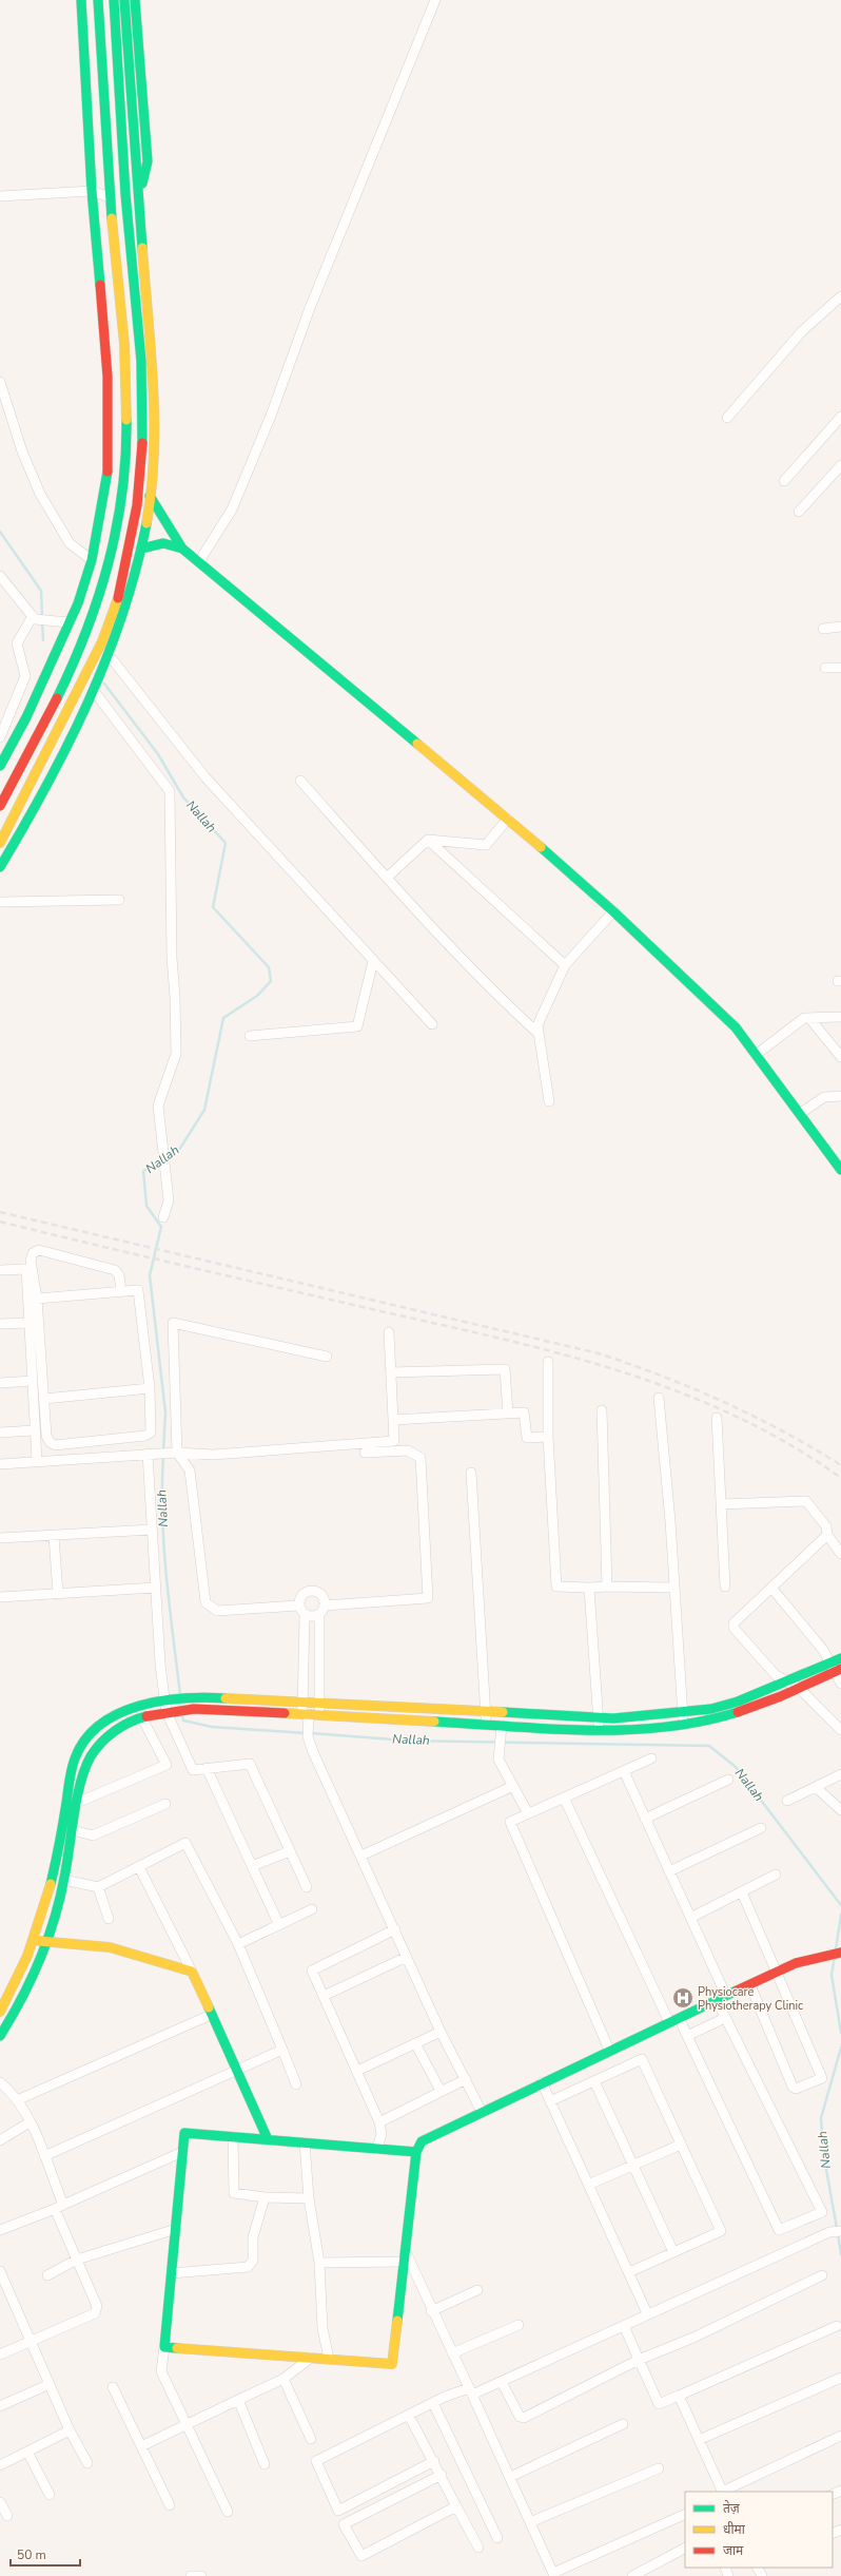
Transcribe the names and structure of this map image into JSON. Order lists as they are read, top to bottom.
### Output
{
  "water": ["Nallah"],
  "places": {
    "hospital": ["Physiocare Physiotherapy Clinic"]
  },
  "legend": ["तेज़", "धीमा", "जाम"],
  "scale_bar": "50 m"
}
